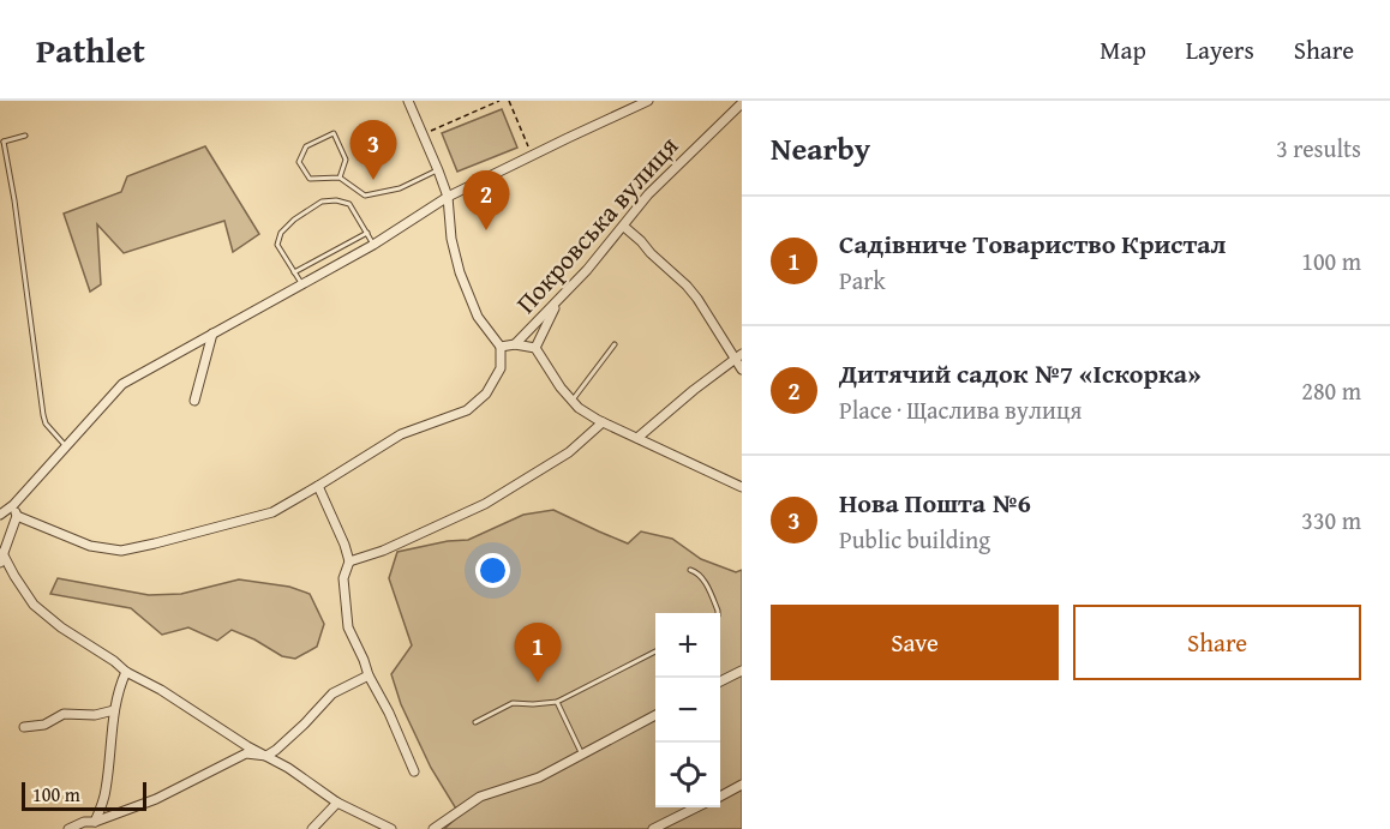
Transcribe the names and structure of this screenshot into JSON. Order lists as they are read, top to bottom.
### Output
{
  "streets": {
    "street": ["Покровська вулиця"]
  },
  "scale_bar": "100 m",
  "page": {
    "header": "Pathlet",
    "nav": ["Map", "Layers", "Share"],
    "heading": ["Nearby", "3 results"],
    "pins": ["3", "2", "1"],
    "list": [
      {
        "mark": "1",
        "name": "Садівниче Товариство Кристал",
        "note": "Park",
        "value": "100 m"
      },
      {
        "mark": "2",
        "name": "Дитячий садок №7 «Іскорка»",
        "note": "Place · Щаслива вулиця",
        "value": "280 m"
      },
      {
        "mark": "3",
        "name": "Нова Пошта №6",
        "note": "Public building",
        "value": "330 m"
      }
    ],
    "buttons": ["Save", "Share"],
    "map_buttons": ["+", "−"],
    "scale": "100 m"
  }
}
